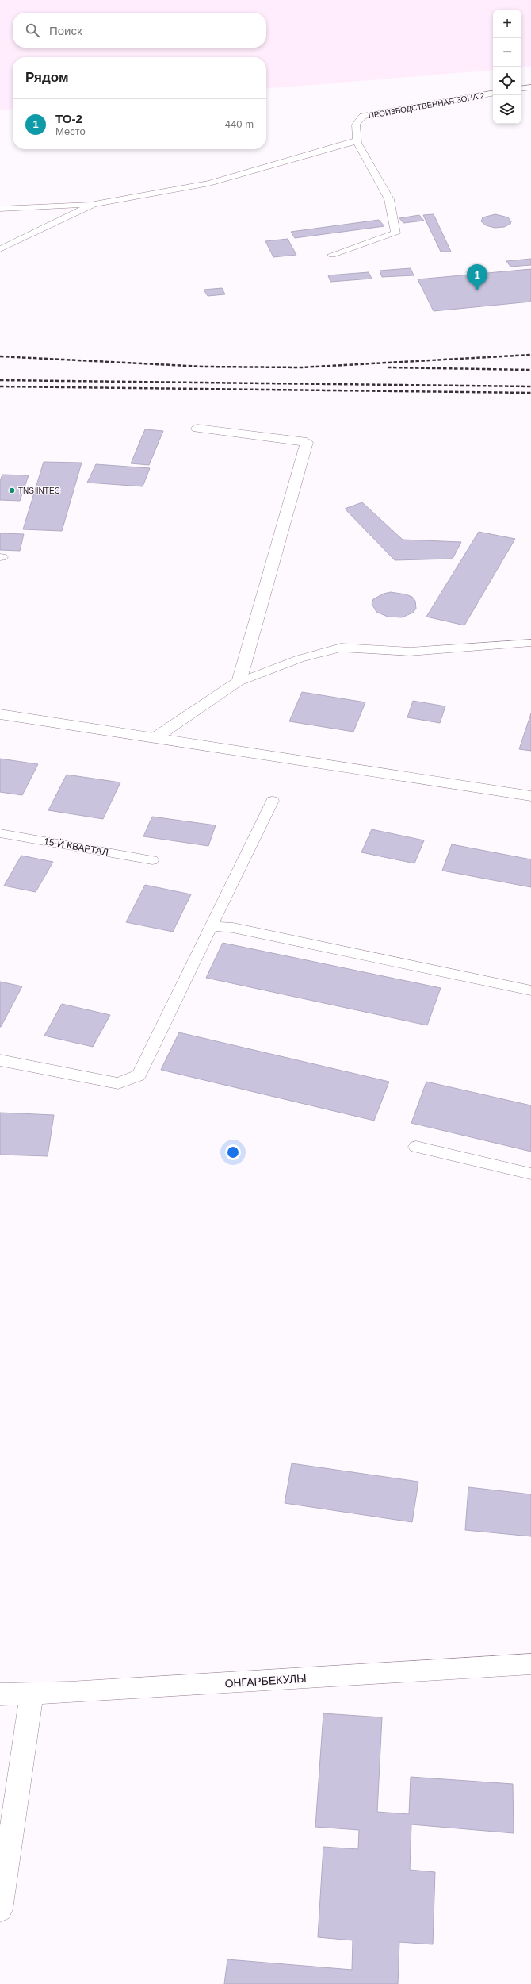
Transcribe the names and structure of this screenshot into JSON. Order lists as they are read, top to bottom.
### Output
{
  "streets": {
    "street": ["ОНГАРБЕКУЛЫ"],
    "lane": ["ПРОИЗВОДСТВЕННАЯ ЗОНА 2", "15-Й КВАРТАЛ"]
  },
  "places": ["TNS INTEC"],
  "page": {
    "map_buttons": ["+", "−"],
    "search": "Поиск",
    "heading": "Рядом",
    "list": [
      {
        "mark": "1",
        "name": "ТО-2",
        "note": "Место",
        "value": "440 m"
      }
    ],
    "pins": "1"
  }
}
